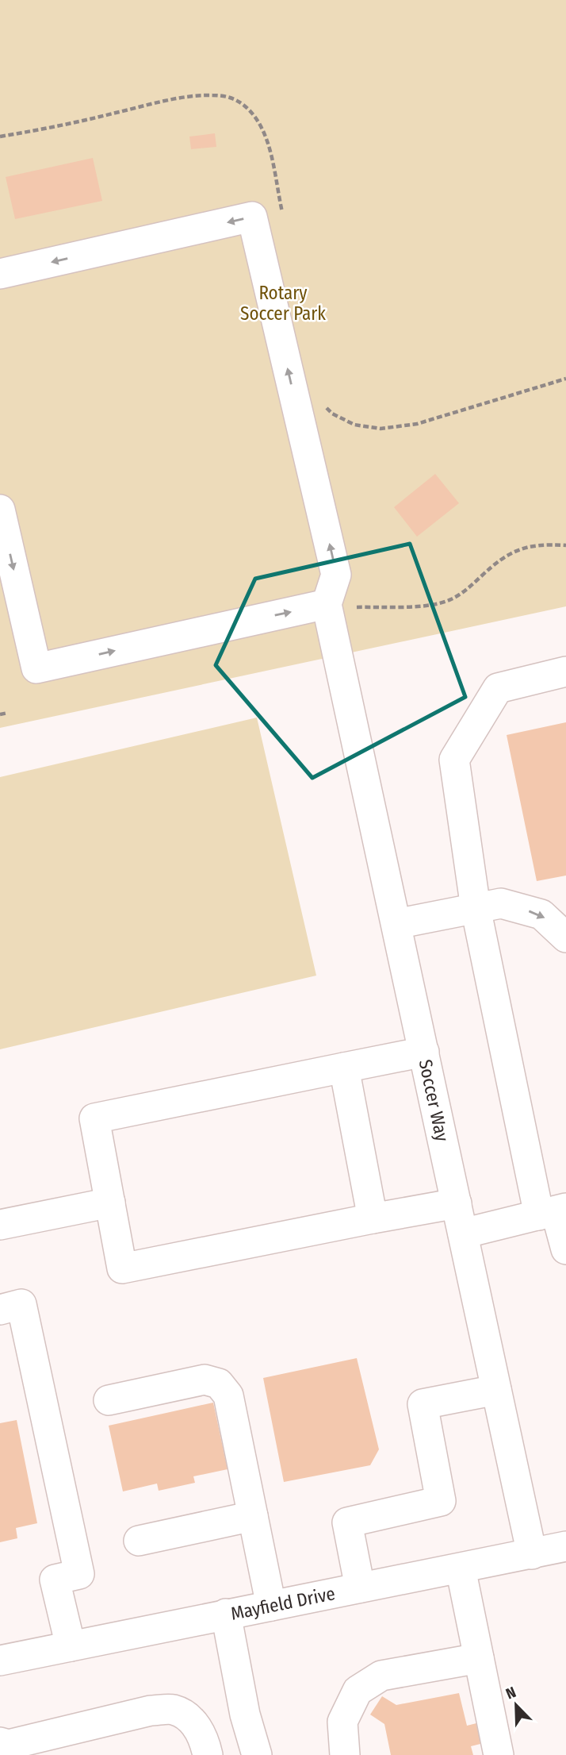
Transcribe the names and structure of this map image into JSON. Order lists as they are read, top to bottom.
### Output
{
  "streets": {
    "street": ["Soccer Way", "Mayfield Drive"]
  },
  "crossings": [
    ["Soccer Way", "Mayfield Drive"]
  ],
  "parks": ["Rotary Soccer Park"],
  "north": "top left"
}
